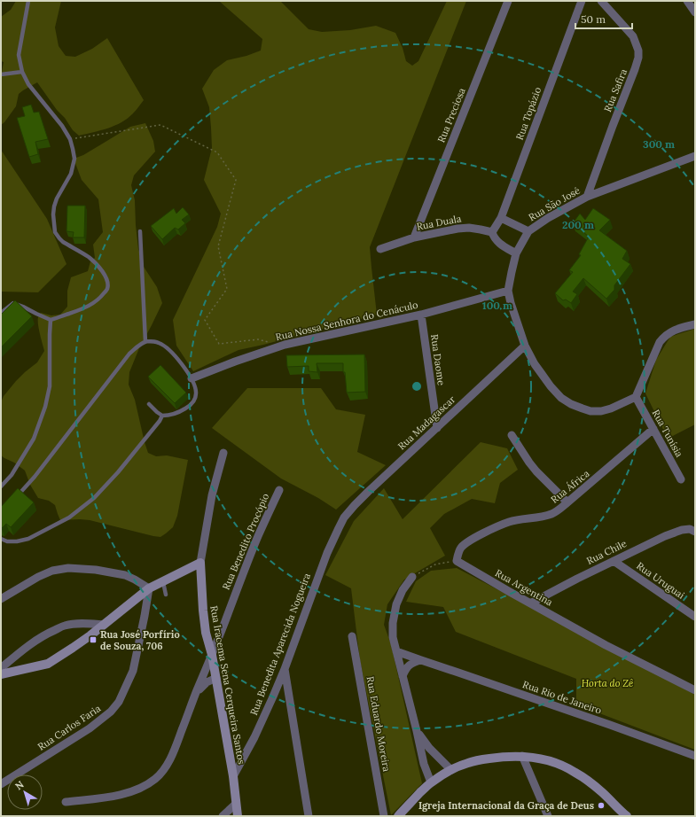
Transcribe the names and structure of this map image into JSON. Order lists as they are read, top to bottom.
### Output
{
  "streets": {
    "main road": ["Rua Iracema Sena Cerqueira Santos"],
    "street": [
      "Rua Safira",
      "Rua Topázio",
      "Rua Preciosa",
      "Rua São José",
      "Rua Duala",
      "Rua Nossa Senhora do Cenáculo",
      "Rua Daome",
      "Rua Madagascar",
      "Rua Tunísia",
      "Rua África",
      "Rua Benedito Procópio",
      "Rua Chile",
      "Rua Uruguai",
      "Rua Argentina",
      "Rua Benedita Aparecida Nogueira",
      "Rua Rio de Janeiro",
      "Rua Eduardo Moreira",
      "Rua Carlos Faria"
    ]
  },
  "crossings": [
    ["Rua Safira", "Rua São José"],
    ["Rua Topázio", "Rua Duala"],
    ["Rua Preciosa", "Rua Duala"],
    ["Rua São José", "Rua Nossa Senhora do Cenáculo"],
    ["Rua São José", "Rua Madagascar"],
    ["Rua São José", "Rua Tunísia"],
    ["Rua Nossa Senhora do Cenáculo", "Rua Daome"],
    ["Rua Daome", "Rua Madagascar"],
    ["Rua Madagascar", "Rua Benedita Aparecida Nogueira"],
    ["Rua Tunísia", "Rua África"],
    ["Rua África", "Rua Argentina"],
    ["Rua Benedito Procópio", "Rua Iracema Sena Cerqueira Santos"],
    ["Rua Chile", "Rua Uruguai"],
    ["Rua Chile", "Rua Argentina"],
    ["Rua Benedita Aparecida Nogueira", "Rua Iracema Sena Cerqueira Santos"]
  ],
  "parks": ["Horta do Zê"],
  "places": {
    "transit": ["Rua José Porfírio de Souza, 706"],
    "other": ["Igreja Internacional da Graça de Deus"]
  },
  "scale_bar": "50 m",
  "north": "top left",
  "rings": ["300 m", "200 m", "100 m"]
}
